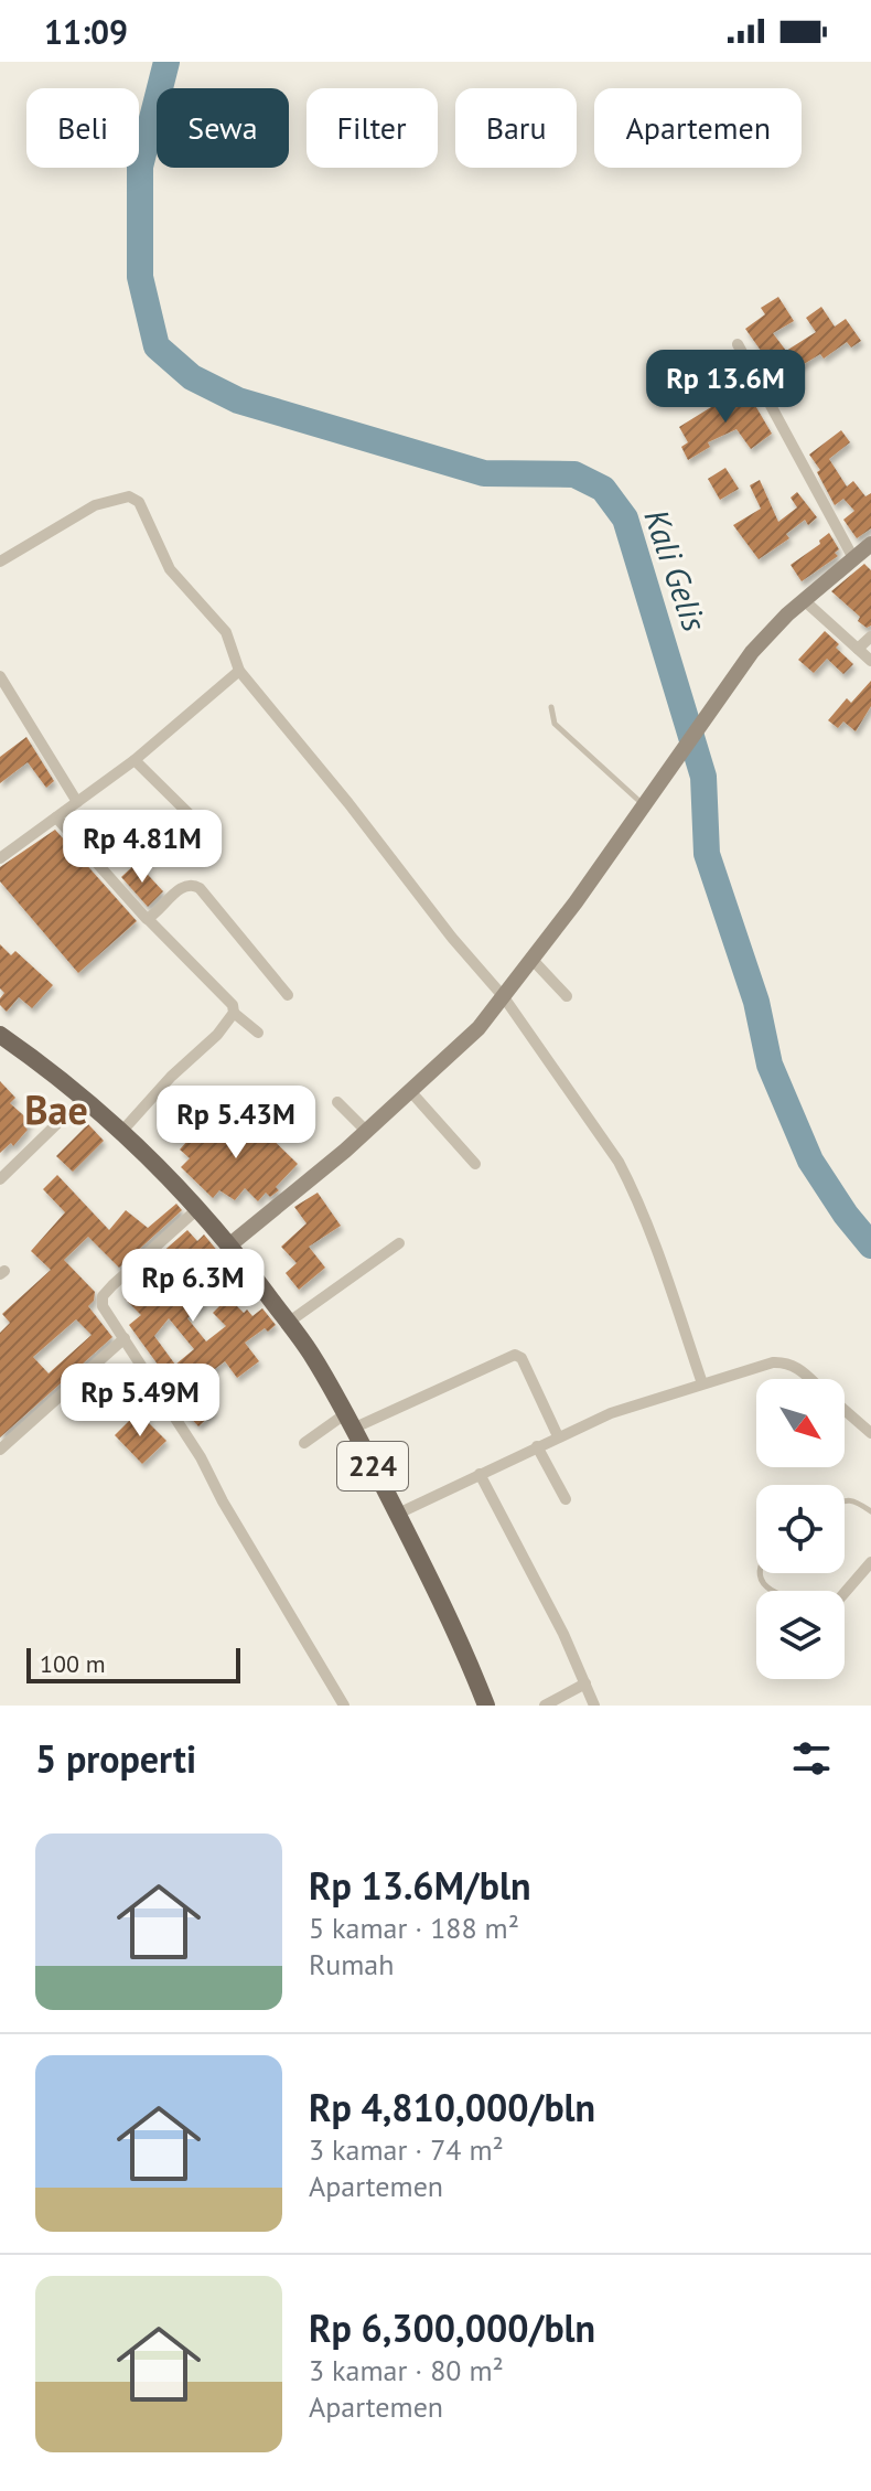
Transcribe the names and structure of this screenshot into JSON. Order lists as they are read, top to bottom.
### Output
{
  "streets": {
    "main road": ["224"]
  },
  "districts": ["Bae"],
  "water": ["Kali Gelis"],
  "scale_bar": "100 m",
  "north": "bottom right",
  "page": {
    "status": "11:09",
    "chip": [
      "Beli",
      "Sewa",
      "Filter",
      "Baru",
      "Apartemen"
    ],
    "price": [
      "Rp 13.6M",
      "Rp 4.81M",
      "Rp 5.43M",
      "Rp 6.3M",
      "Rp 5.49M"
    ],
    "scale": "100 m",
    "heading": "5 properti",
    "list": [
      {
        "name": "Rp 13.6M/bln",
        "note": "5 kamar · 188 m² · Rumah"
      },
      {
        "name": "Rp 4,810,000/bln",
        "note": "3 kamar · 74 m² · Apartemen"
      },
      {
        "name": "Rp 6,300,000/bln",
        "note": "3 kamar · 80 m² · Apartemen"
      }
    ]
  }
}
